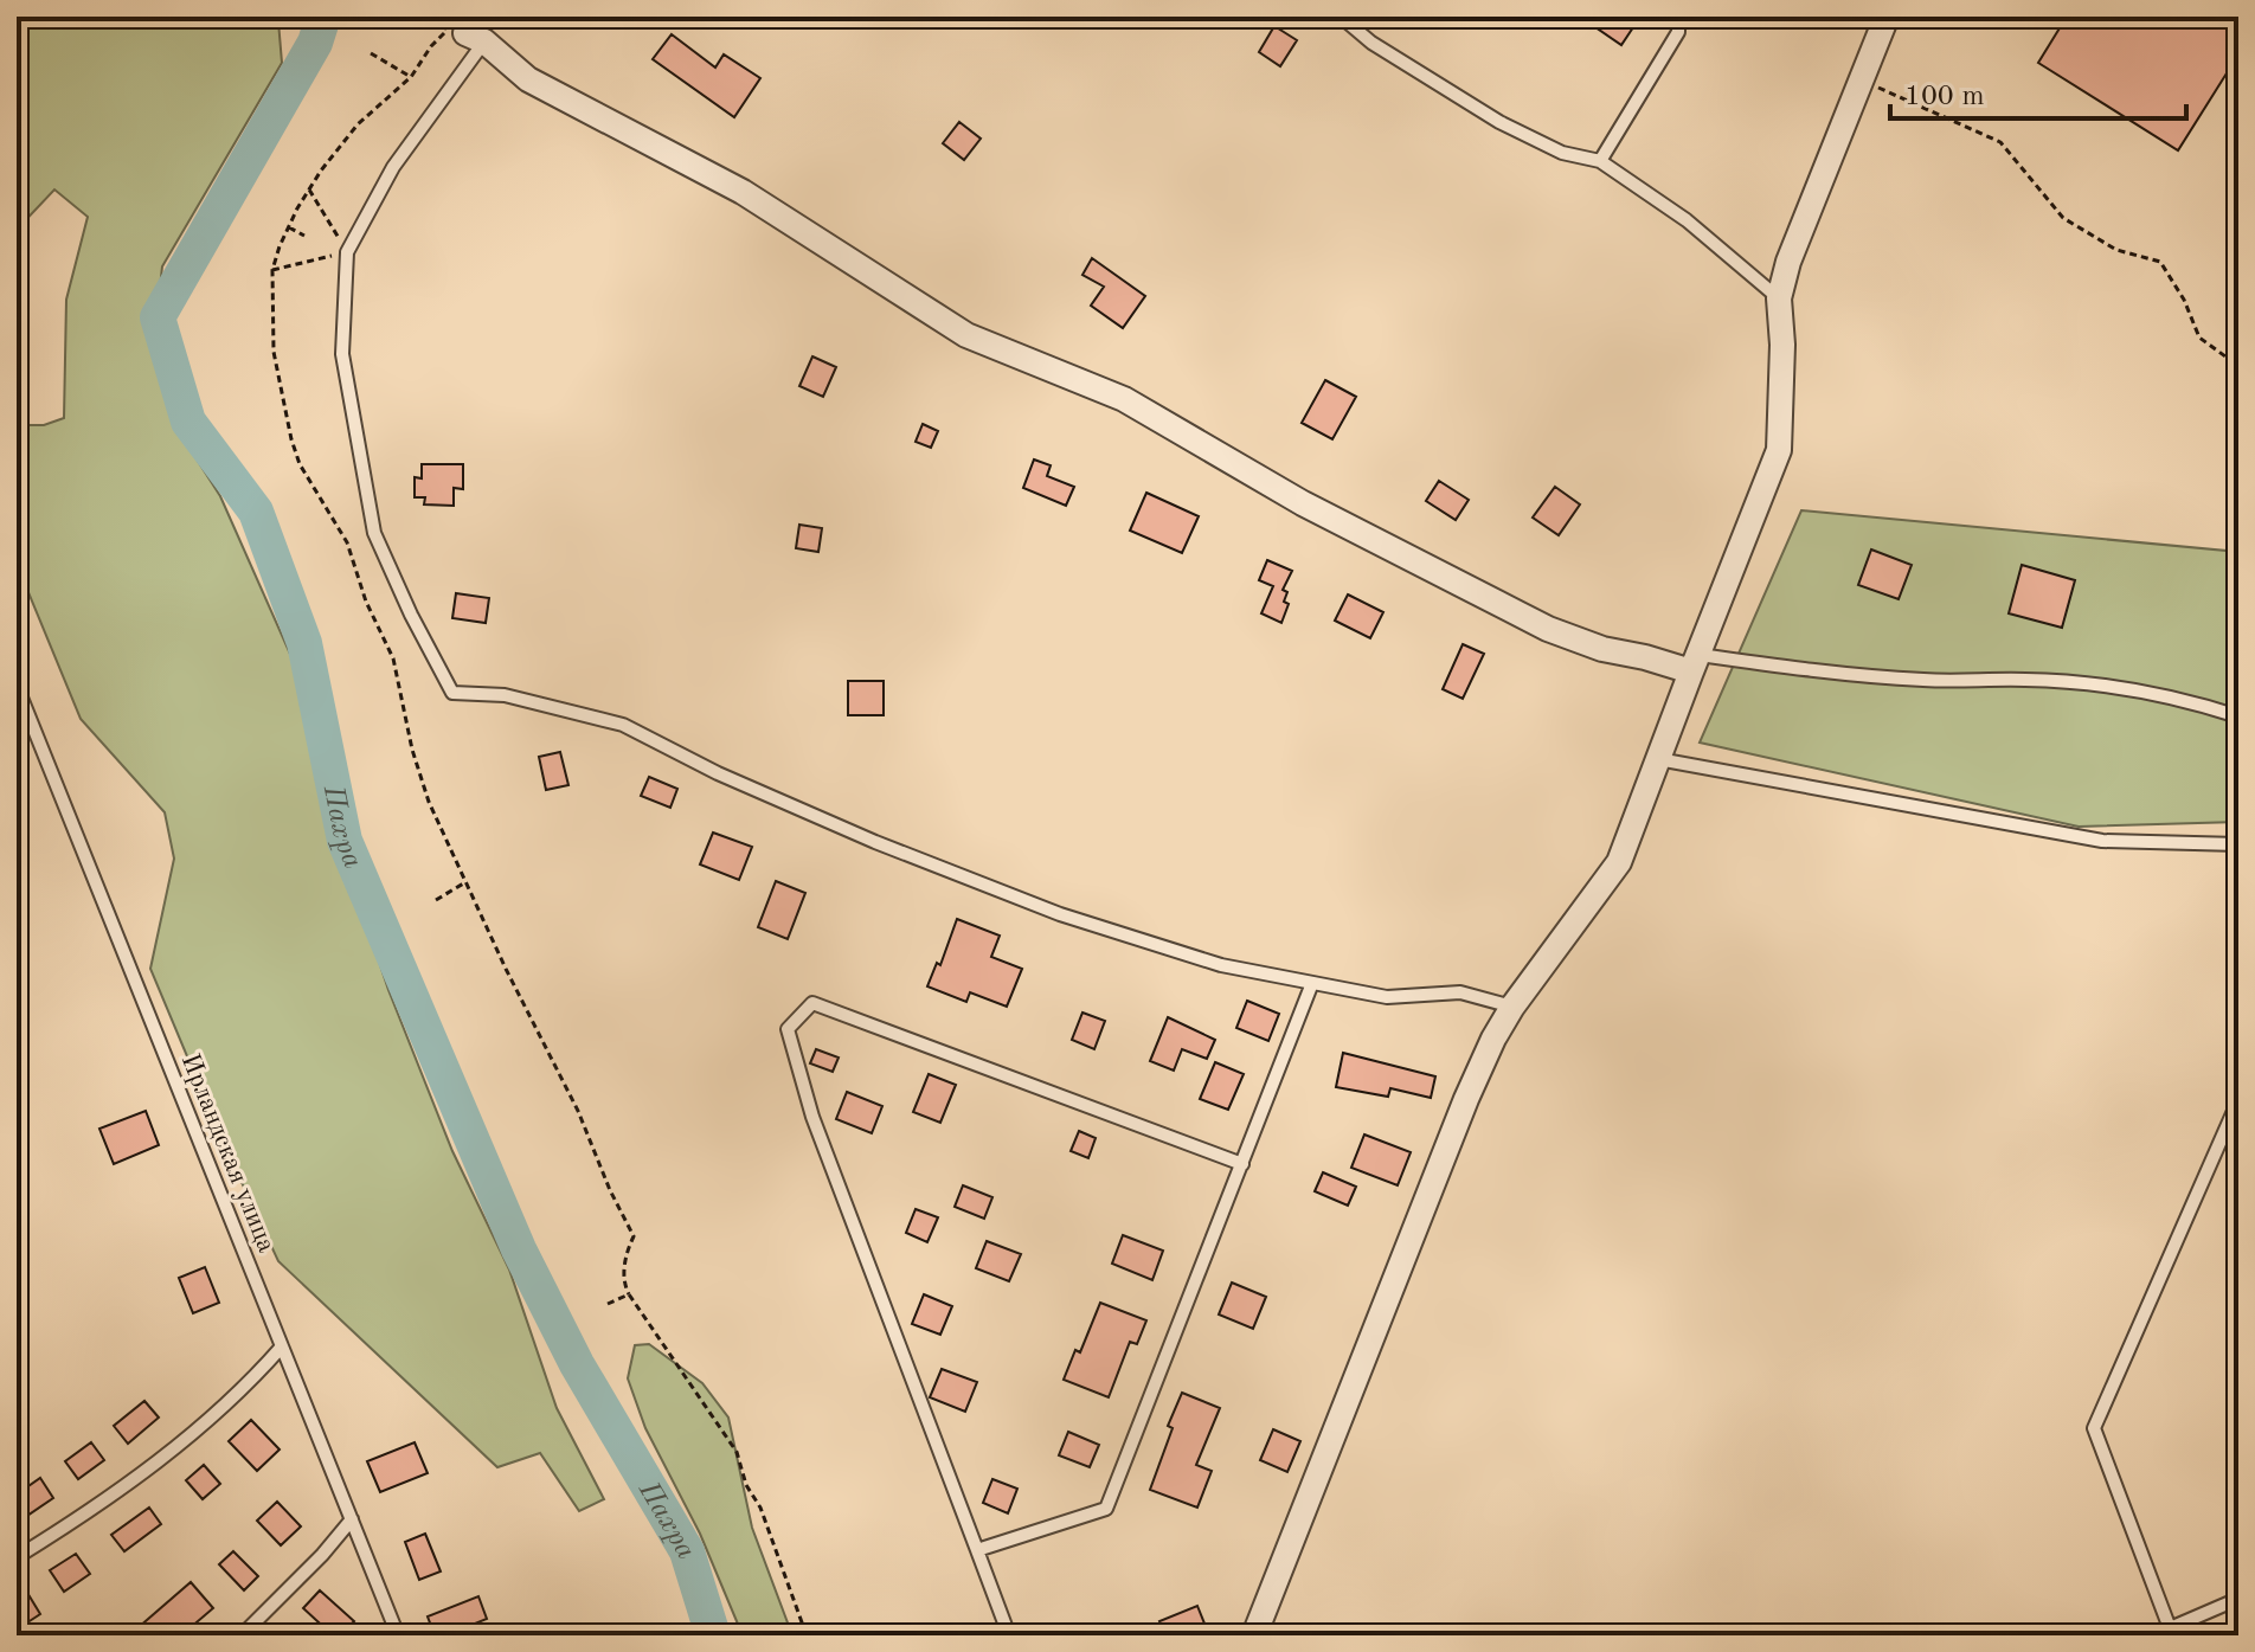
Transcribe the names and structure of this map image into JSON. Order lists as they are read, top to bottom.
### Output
{
  "streets": {
    "lane": ["Ирландская улица"]
  },
  "water": ["Пахра"],
  "scale_bar": "100 m"
}
